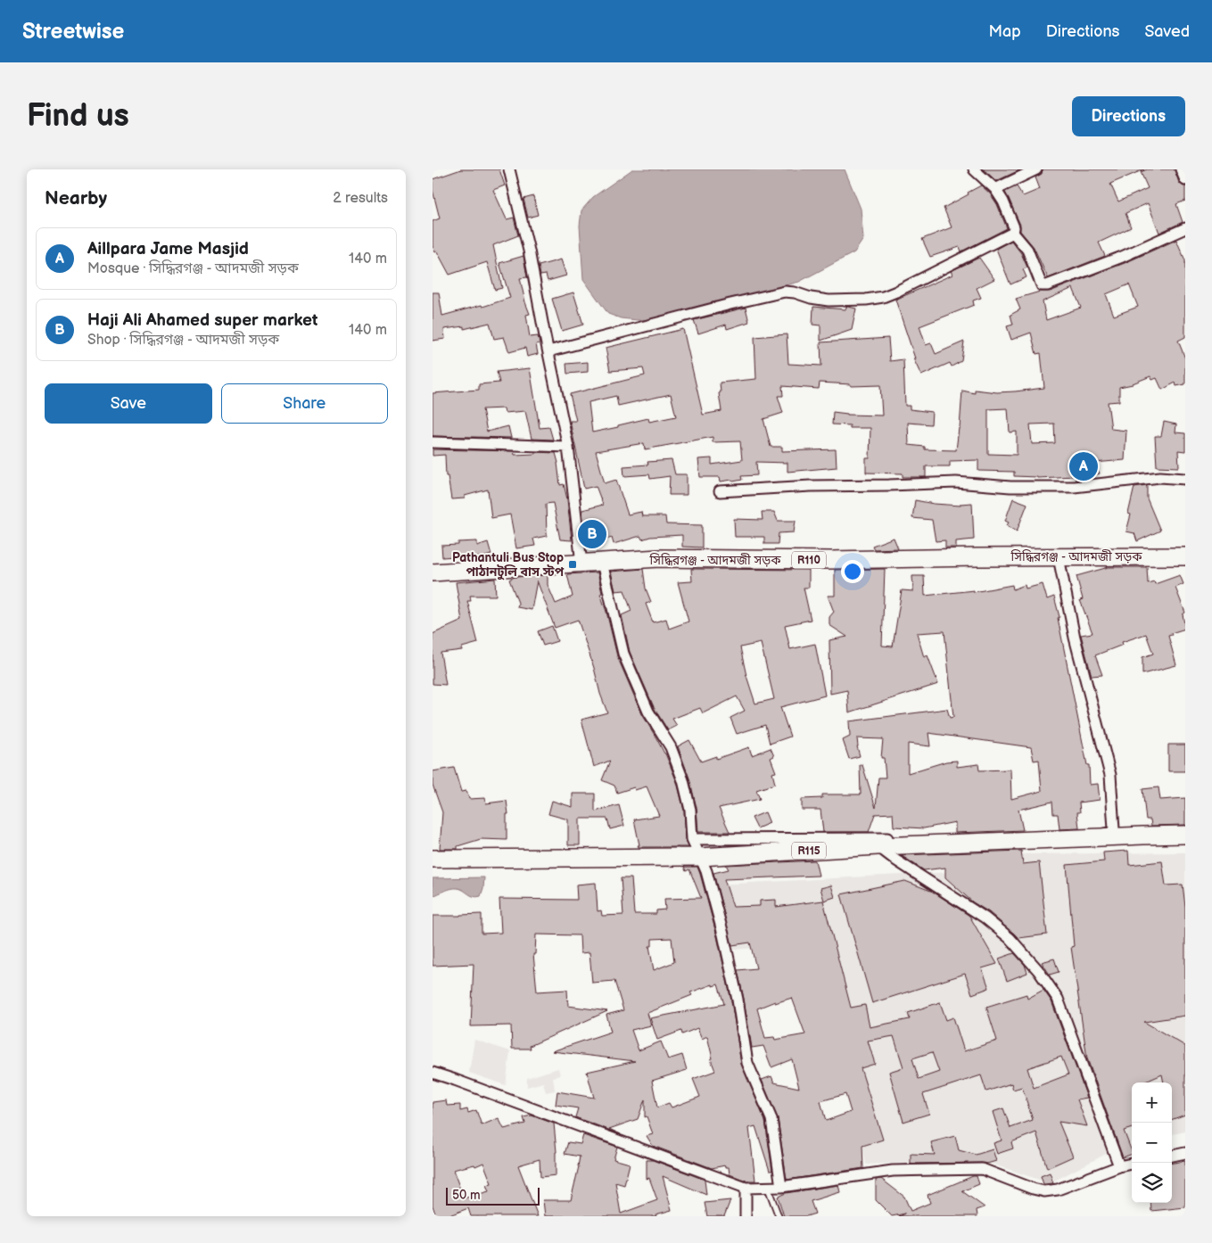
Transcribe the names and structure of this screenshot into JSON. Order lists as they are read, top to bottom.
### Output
{
  "streets": {
    "main road": ["সিদ্ধিরগঞ্জ - আদমজী সড়ক", "R110", "R115"]
  },
  "places": {
    "transit": ["Pathantuli Bus Stop পাঠানটুলি বাস স্টপ"]
  },
  "scale_bar": "50 m",
  "page": {
    "header": "Streetwise",
    "nav": ["Map", "Directions", "Saved"],
    "buttons": [
      "Directions",
      ["Save", "Share"]
    ],
    "title": "Find us",
    "heading": ["Nearby", "2 results"],
    "list": [
      {
        "mark": "A",
        "name": "Aillpara Jame Masjid",
        "note": "Mosque · সিদ্ধিরগঞ্জ - আদমজী সড়ক",
        "value": "140 m"
      },
      {
        "mark": "B",
        "name": "Haji Ali Ahamed super market",
        "note": "Shop · সিদ্ধিরগঞ্জ - আদমজী সড়ক",
        "value": "140 m"
      }
    ],
    "pins": ["A", "B"],
    "map_buttons": ["+", "−"],
    "scale": "50 m"
  }
}
